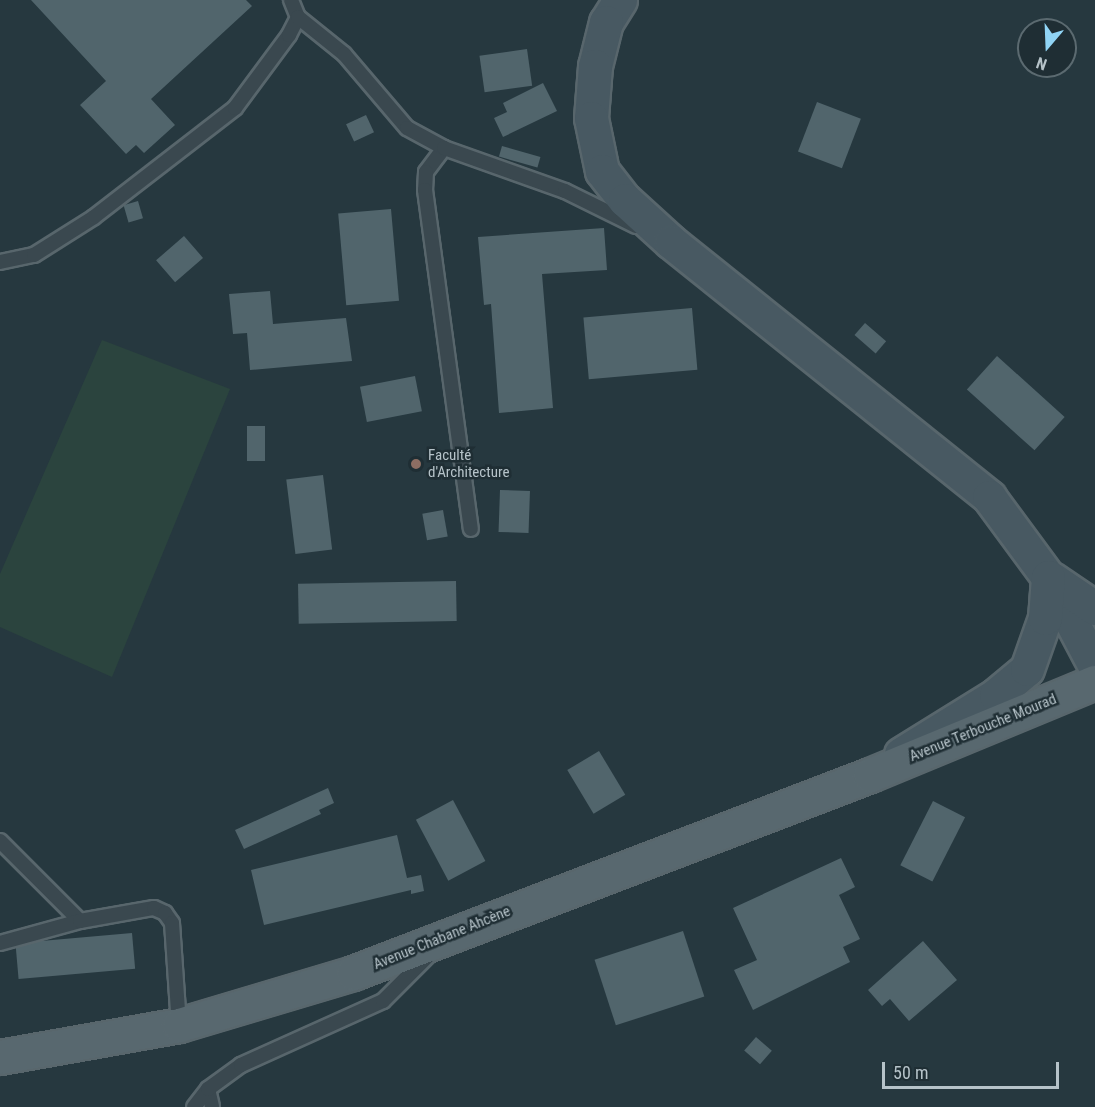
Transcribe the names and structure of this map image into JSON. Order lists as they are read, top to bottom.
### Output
{
  "streets": {
    "main road": ["Avenue Terbouche Mourad", "Avenue Chabane Ahcène"]
  },
  "crossings": [
    ["Avenue Terbouche Mourad", "Avenue Chabane Ahcène"]
  ],
  "places": ["Faculté d'Architecture"],
  "scale_bar": "50 m",
  "north": "bottom"
}
